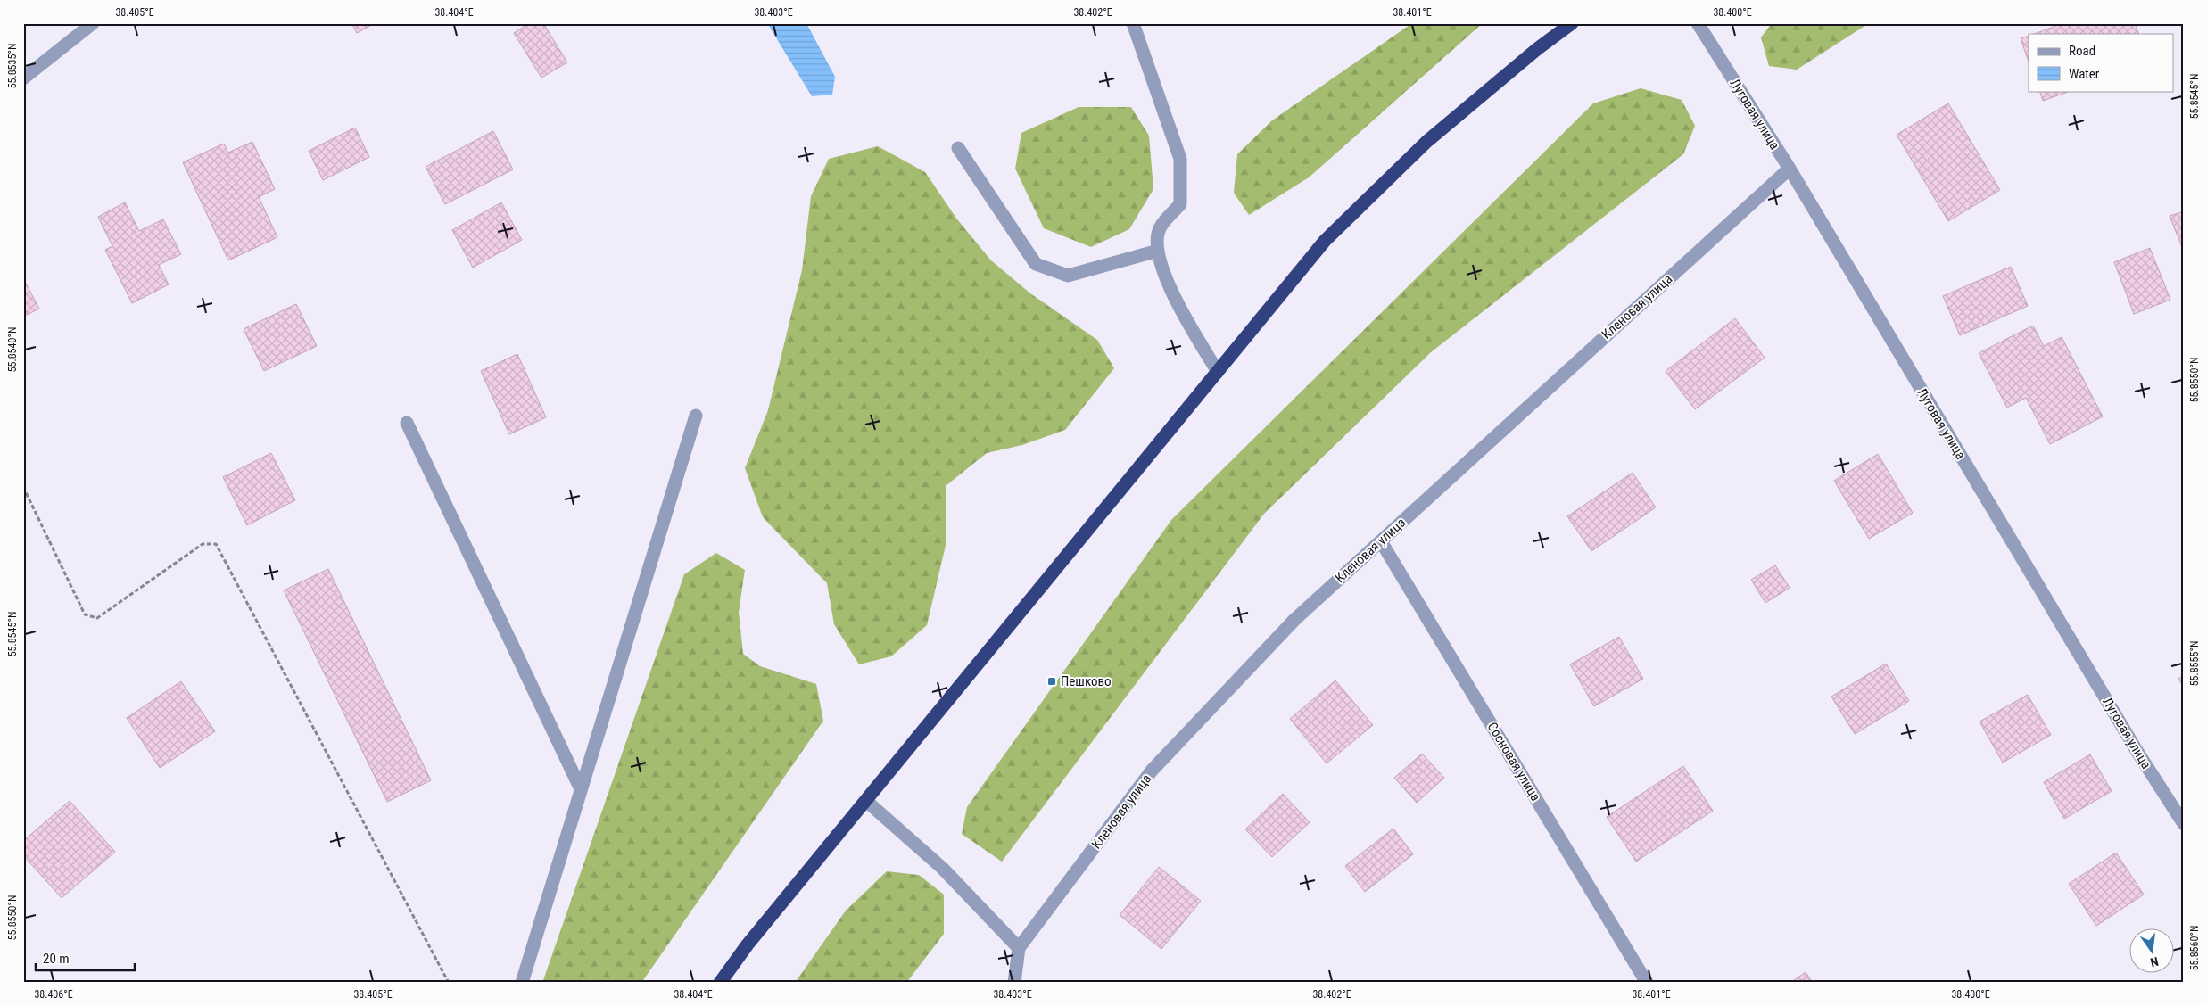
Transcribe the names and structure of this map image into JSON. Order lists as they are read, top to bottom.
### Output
{
  "streets": {
    "street": ["Луговая улица", "Кленовая улица", "Сосновая улица"]
  },
  "crossings": [
    ["Луговая улица", "Кленовая улица"],
    ["Кленовая улица", "Сосновая улица"]
  ],
  "places": {
    "transit": ["Пешково"]
  },
  "legend": ["Road", "Water"],
  "scale_bar": "20 m",
  "north": "bottom",
  "coordinates": [
    "38.405°E",
    "38.404°E",
    "38.403°E",
    "38.402°E",
    "38.401°E",
    "38.400°E",
    "55.8535°N",
    "55.8545°N",
    "55.8540°N",
    "55.8550°N",
    "55.8555°N",
    "55.8560°N",
    "38.406°E"
  ]
}
